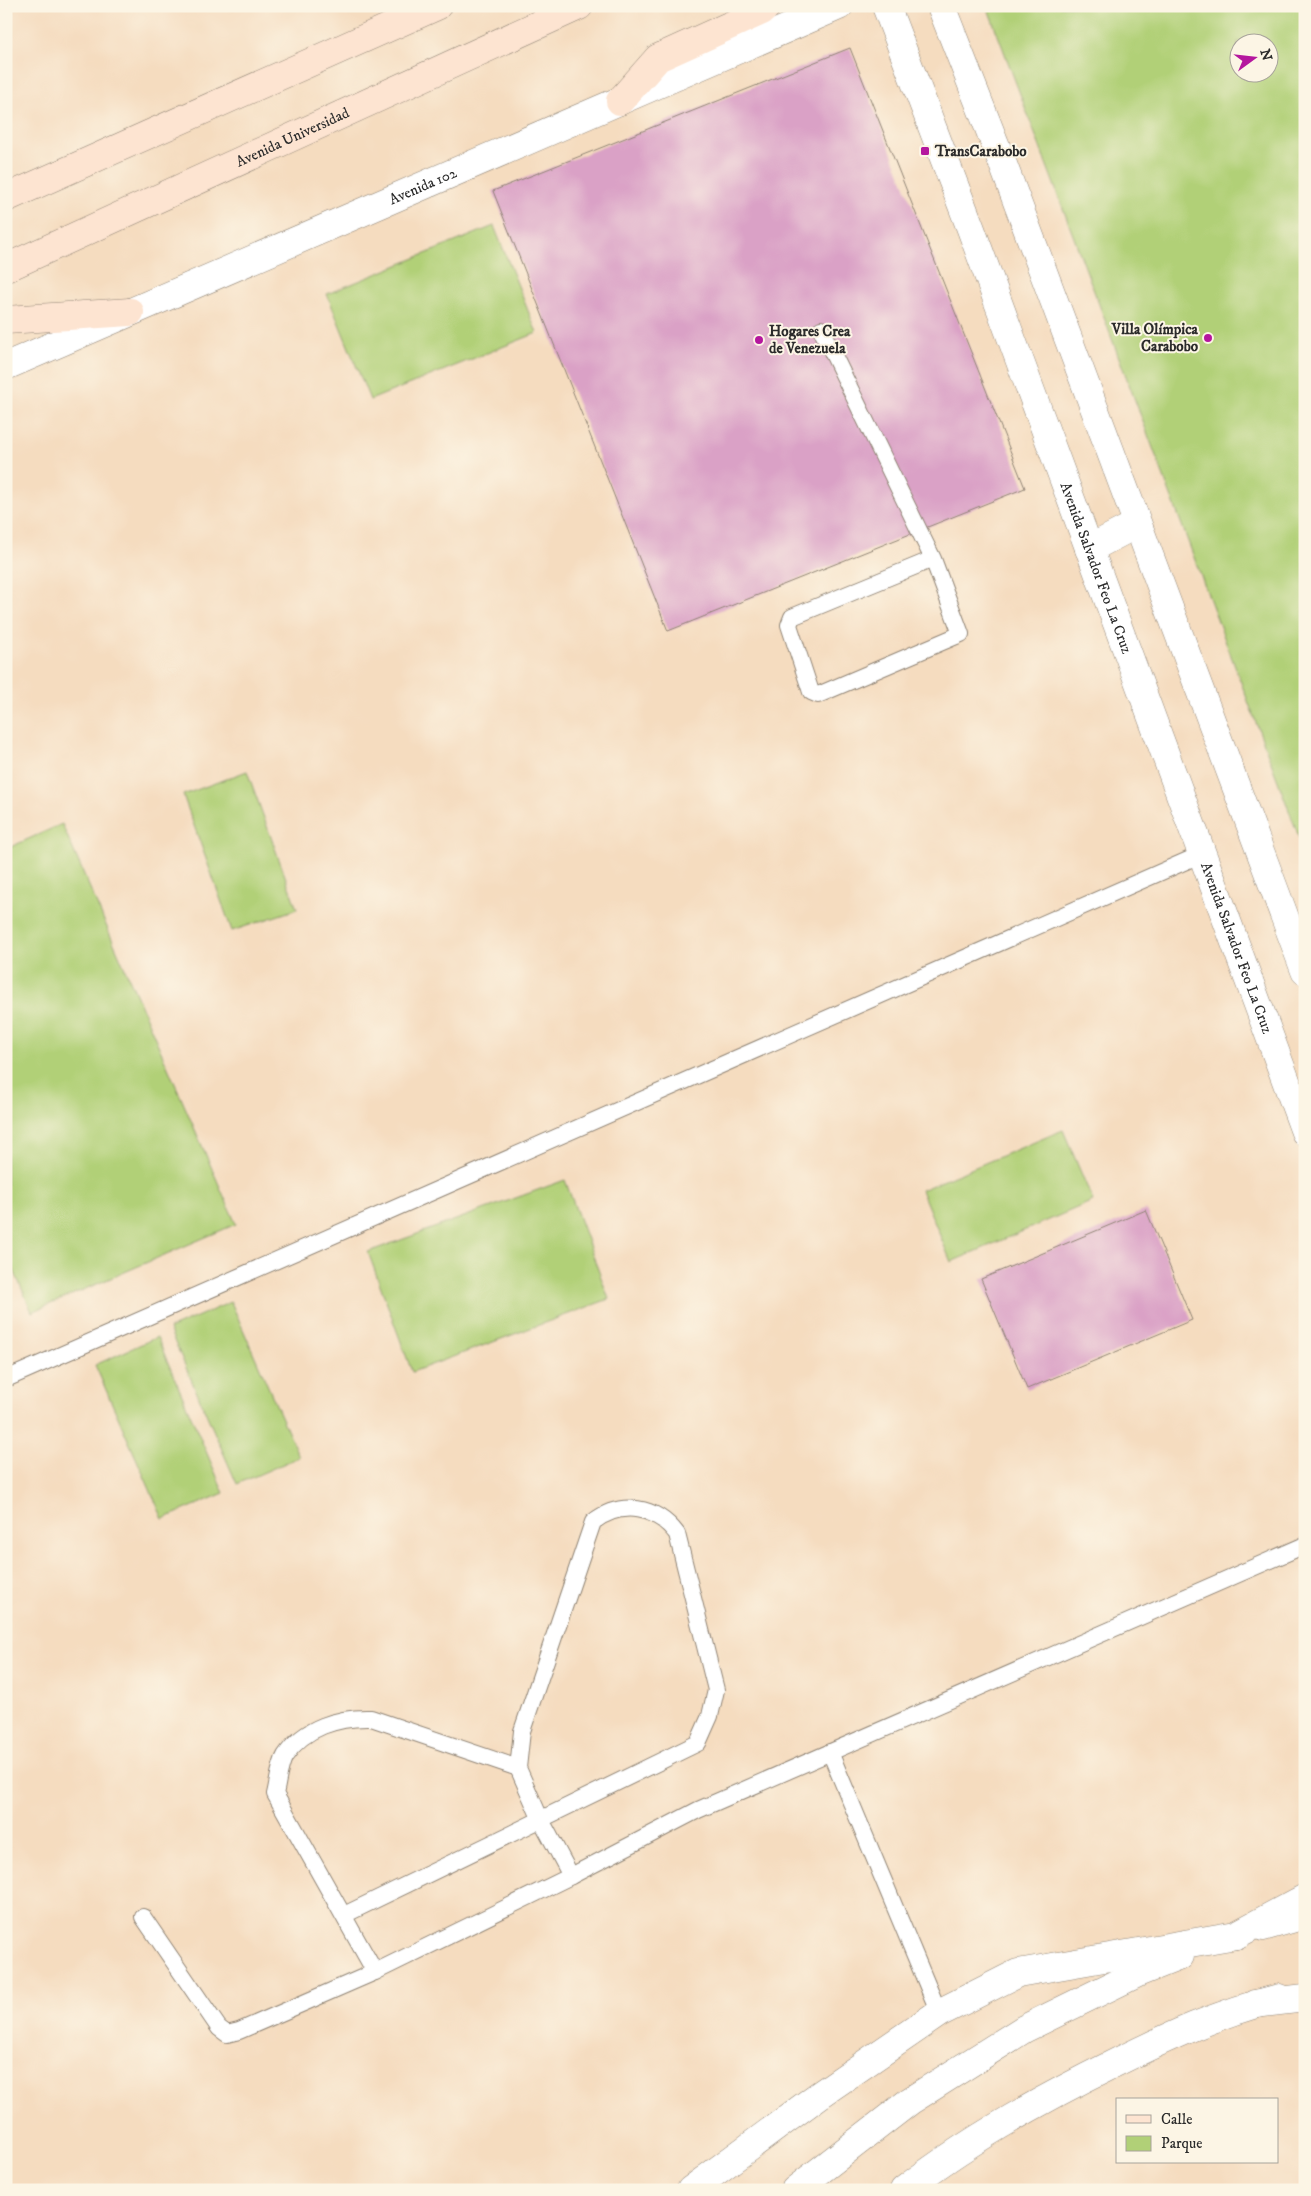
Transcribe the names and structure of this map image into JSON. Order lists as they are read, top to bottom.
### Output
{
  "streets": {
    "main road": ["Avenida Universidad"],
    "street": ["Avenida 102", "Avenida Salvador Feo La Cruz"]
  },
  "places": {
    "transit": ["TransCarabobo"],
    "other": ["Villa Olímpica Carabobo", "Hogares Crea de Venezuela"]
  },
  "legend": ["Calle", "Parque"],
  "north": "right"
}
